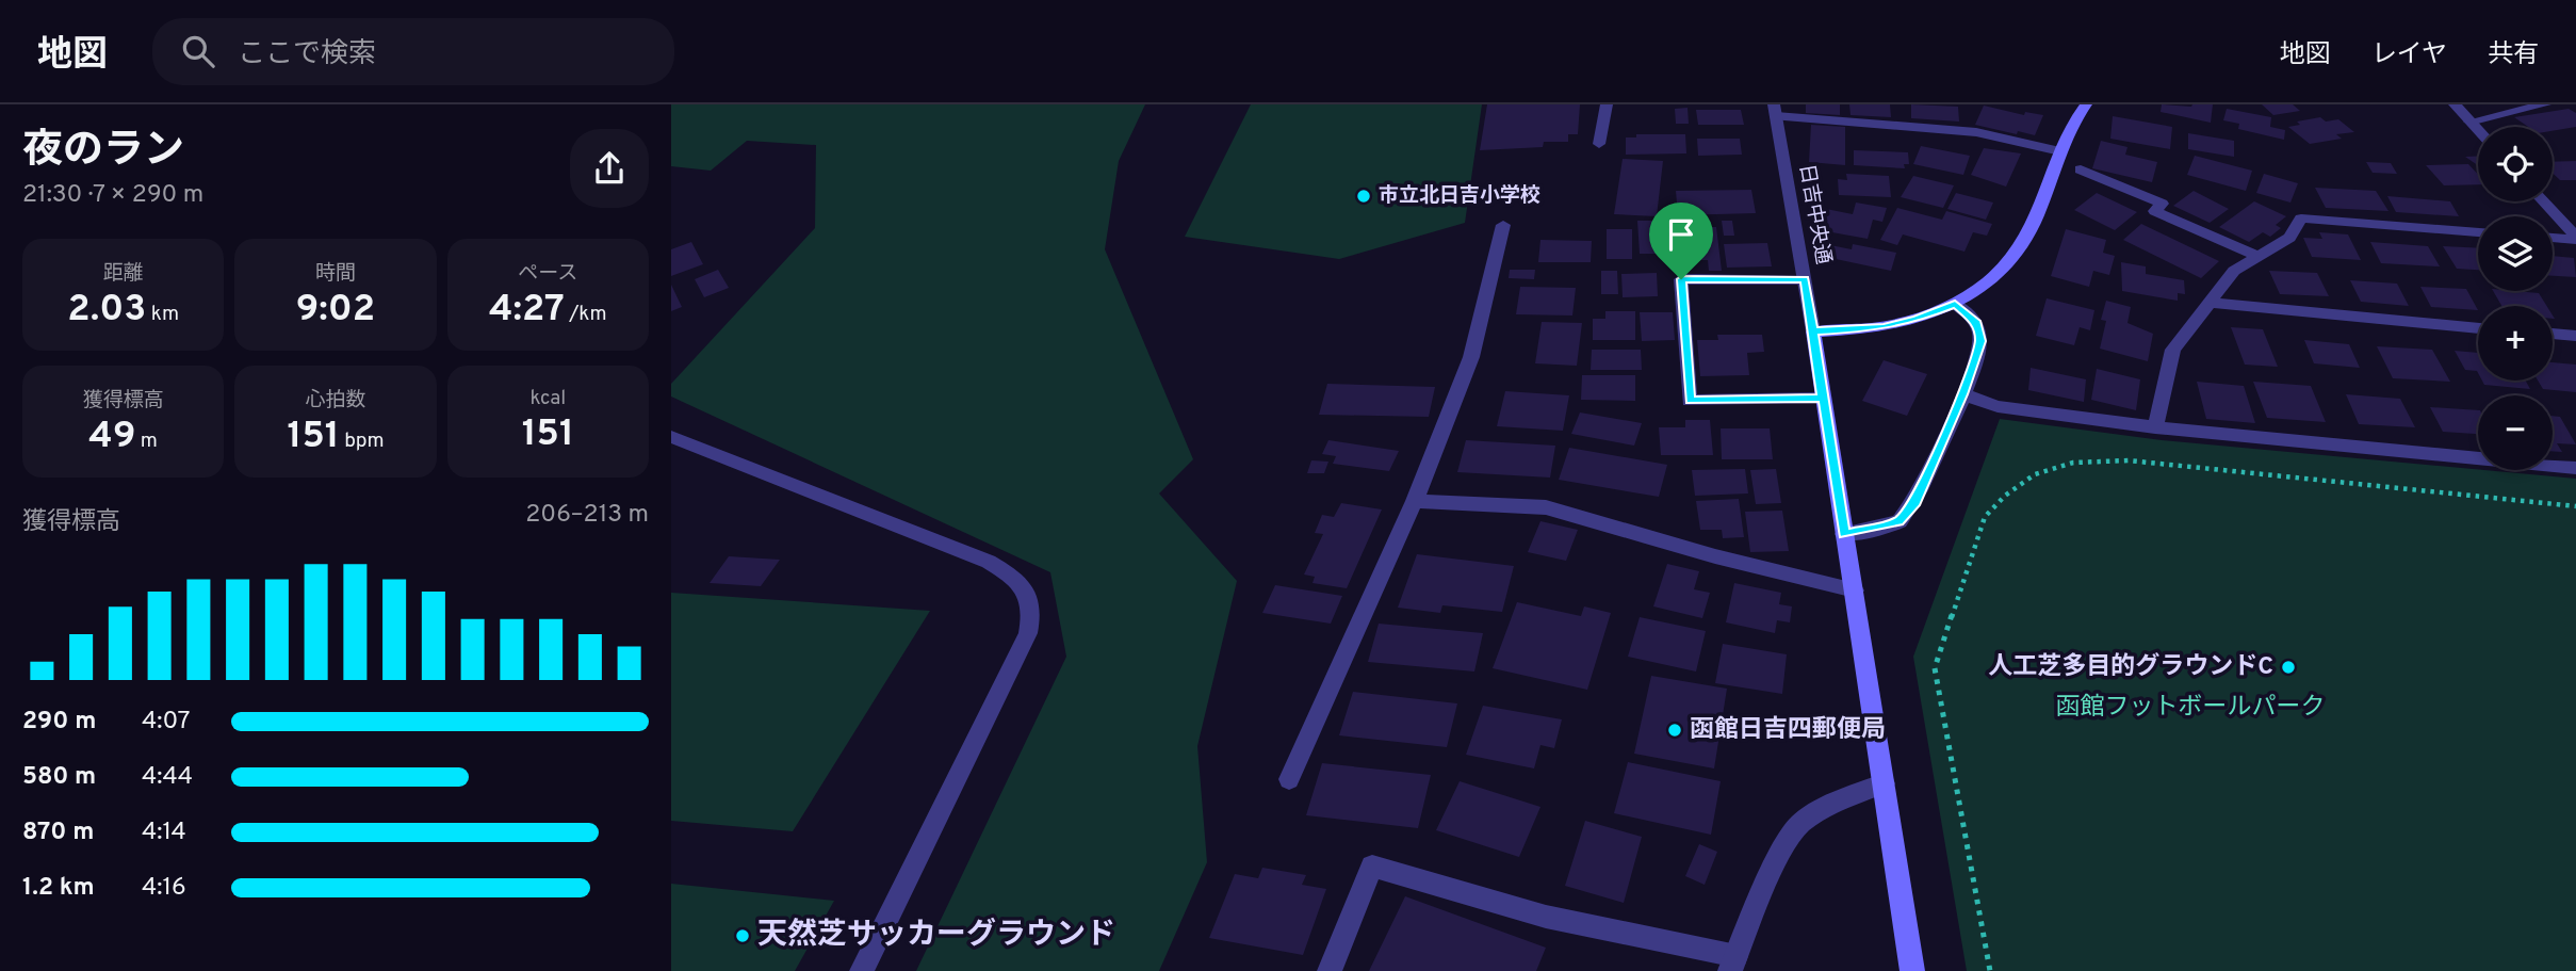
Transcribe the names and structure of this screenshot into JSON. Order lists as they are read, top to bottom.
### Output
{
  "streets": {
    "street": ["日吉中央通"]
  },
  "parks": ["函館フットボールパーク"],
  "places": [
    "市立北日吉小学校",
    "人工芝多目的グラウンドC",
    "函館日吉四郵便局",
    "天然芝サッカーグラウンド"
  ],
  "page": {
    "header": "地図",
    "search": "ここで検索",
    "nav": ["地図", "レイヤ", "共有"],
    "heading": ["夜のラン", "21:30 · 7 × 290 m"],
    "map_buttons": ["+", "−"],
    "stats": [
      ["距離", "2.03 km"],
      ["時間", "9:02"],
      ["ペース", "4:27 /km"],
      ["獲得標高", "49 m"],
      ["心拍数", "151 bpm"],
      ["kcal", "151"]
    ],
    "chart": ["獲得標高", "206–213 m"],
    "list": [
      {
        "name": "290 m",
        "note": "4:07"
      },
      {
        "name": "580 m",
        "note": "4:44"
      },
      {
        "name": "870 m",
        "note": "4:14"
      },
      {
        "name": "1.2 km",
        "note": "4:16"
      }
    ]
  }
}
